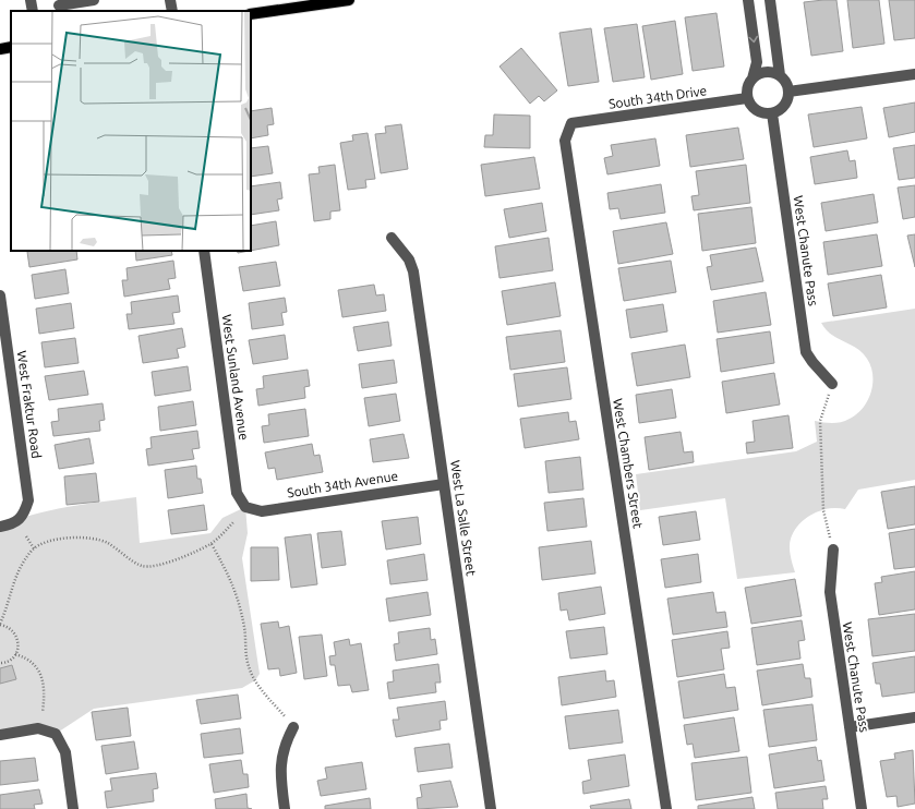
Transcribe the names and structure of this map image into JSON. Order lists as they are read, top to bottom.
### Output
{
  "streets": {
    "street": [
      "South 34th Drive",
      "West Chanute Pass",
      "West Sunland Avenue",
      "West Fraktur Road",
      "West Chambers Street",
      "South 34th Avenue",
      "West La Salle Street"
    ]
  },
  "crossings": [
    ["South 34th Drive", "West Chanute Pass"],
    ["South 34th Drive", "West Chambers Street"],
    ["West Sunland Avenue", "South 34th Avenue"],
    ["South 34th Avenue", "West La Salle Street"]
  ]
}
